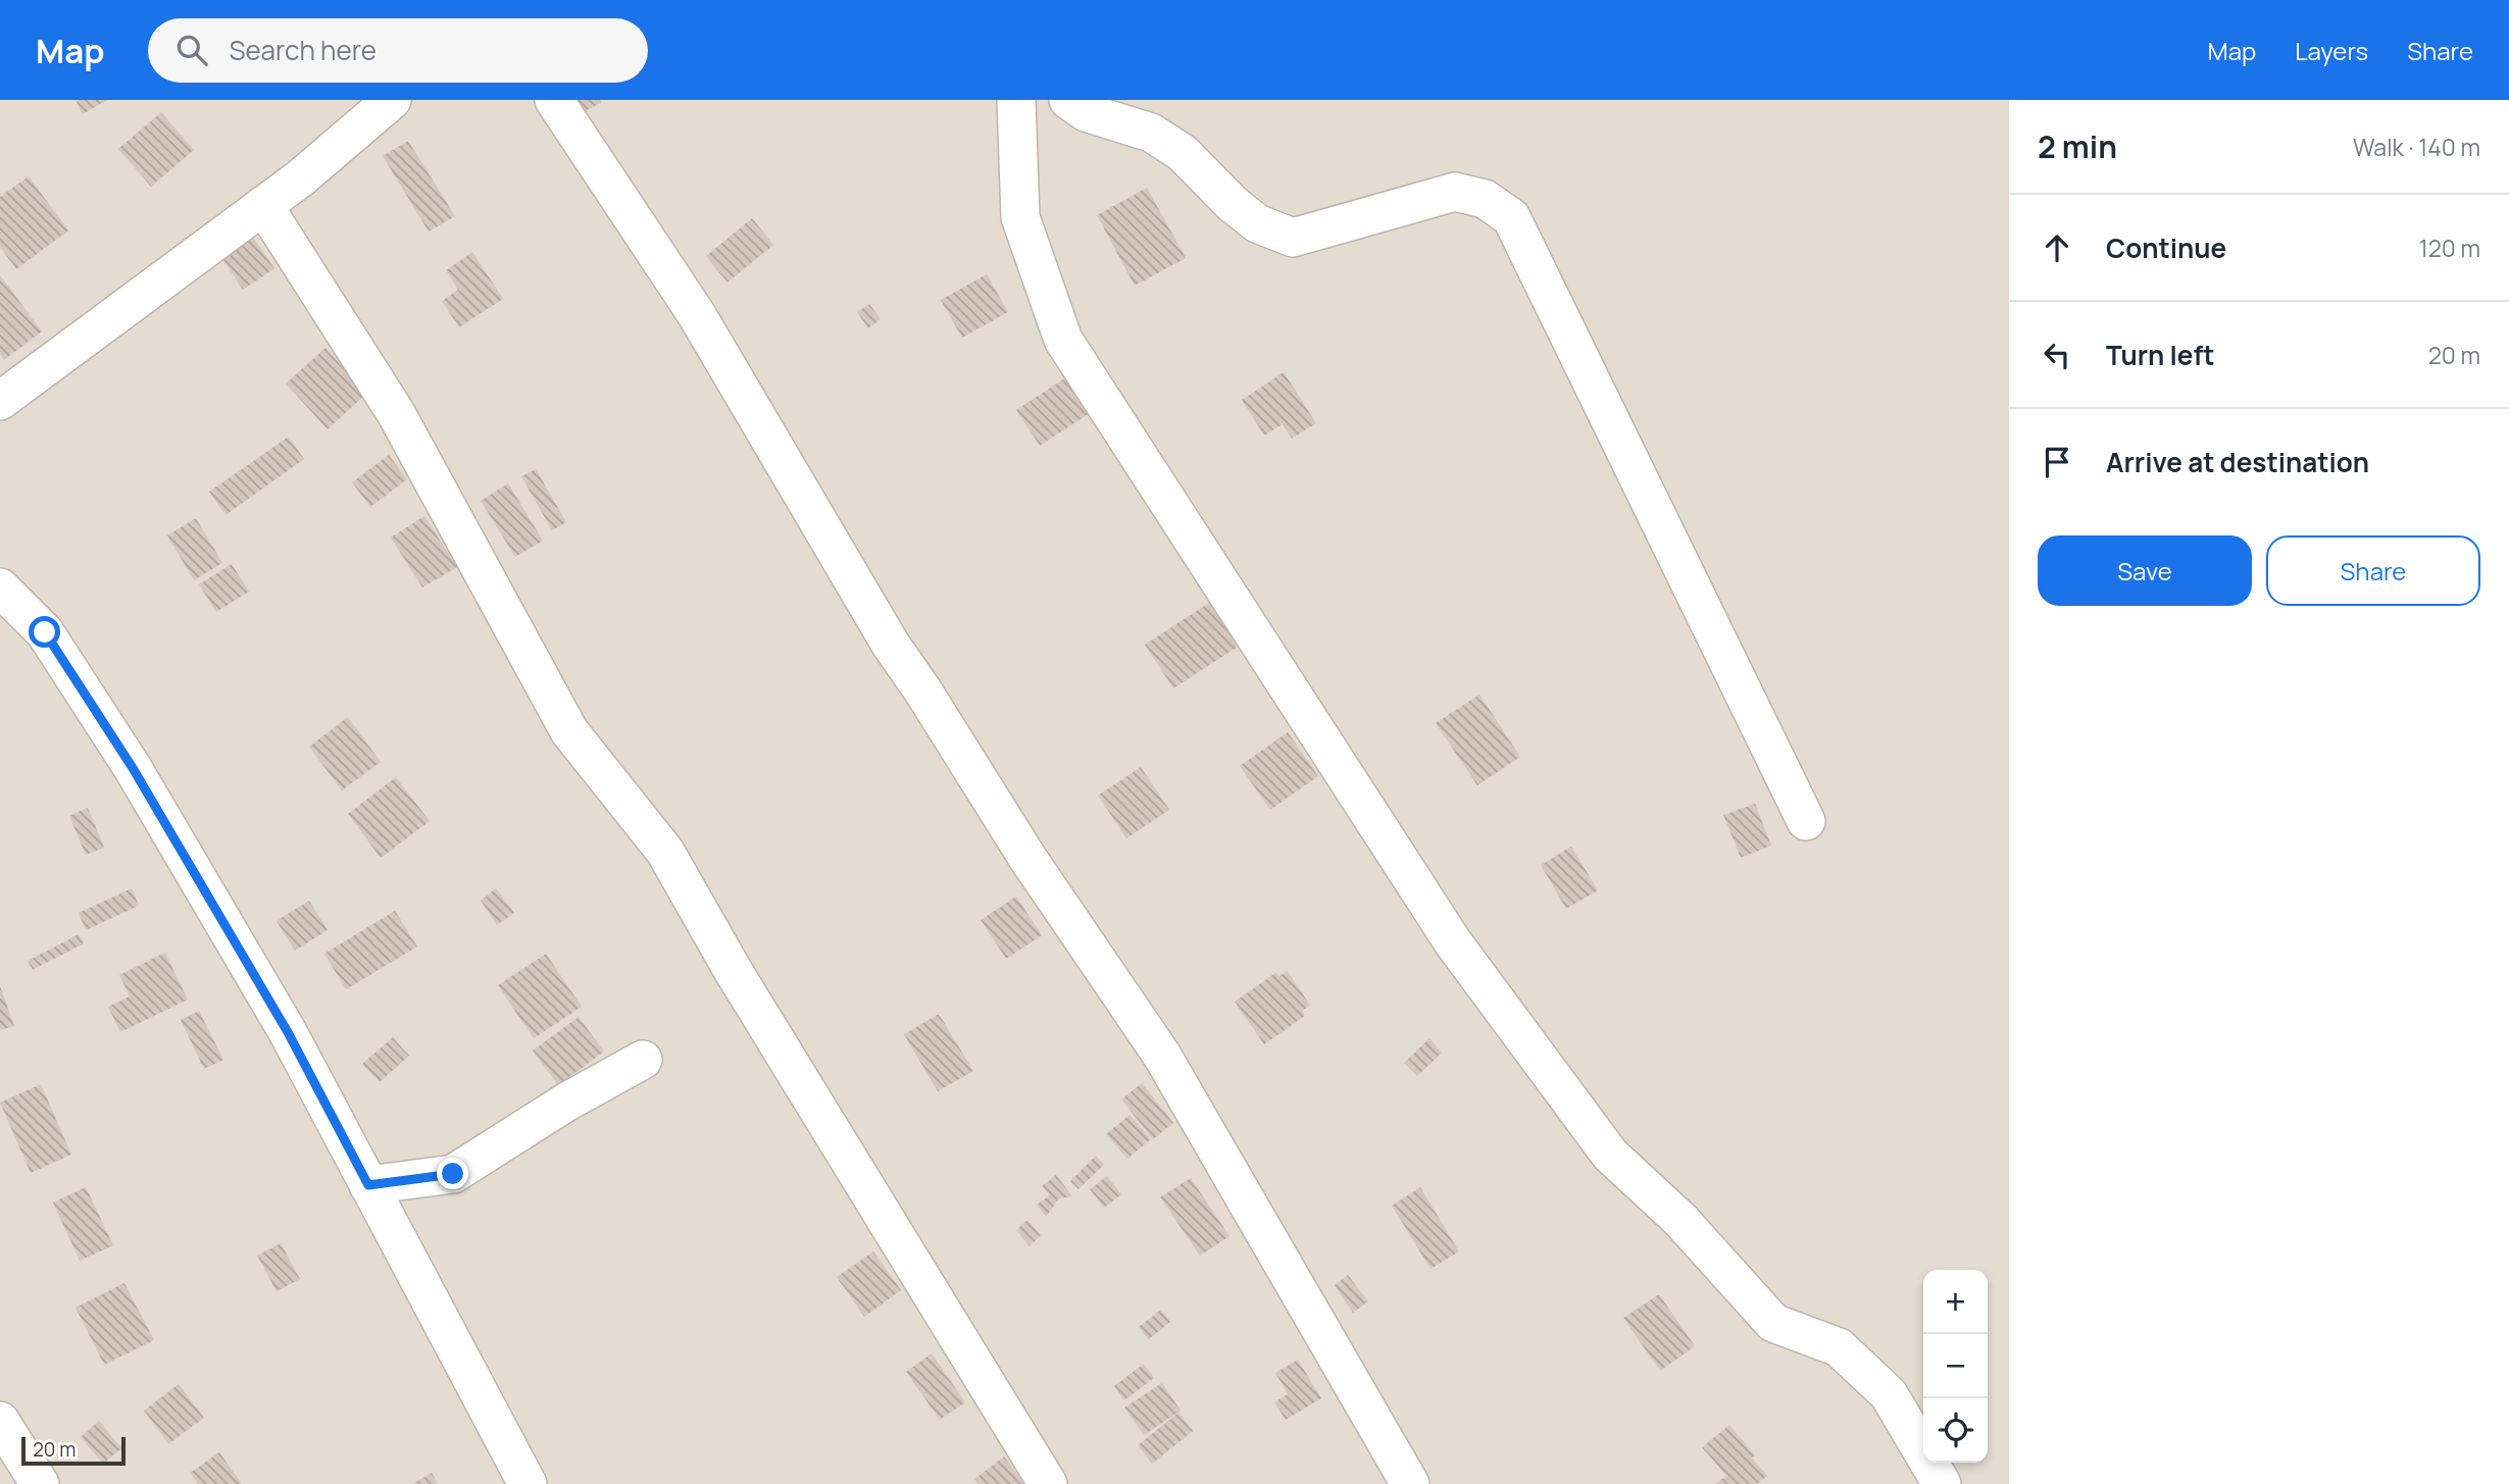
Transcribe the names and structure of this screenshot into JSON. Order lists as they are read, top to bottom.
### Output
{
  "scale_bar": "20 m",
  "page": {
    "header": "Map",
    "search": "Search here",
    "nav": ["Map", "Layers", "Share"],
    "heading": ["2 min", "Walk · 140 m"],
    "list": [
      ["Continue", "120 m"],
      ["Turn left", "20 m"],
      "Arrive at destination"
    ],
    "buttons": ["Save", "Share"],
    "map_buttons": ["+", "−"],
    "scale": "20 m"
  }
}
